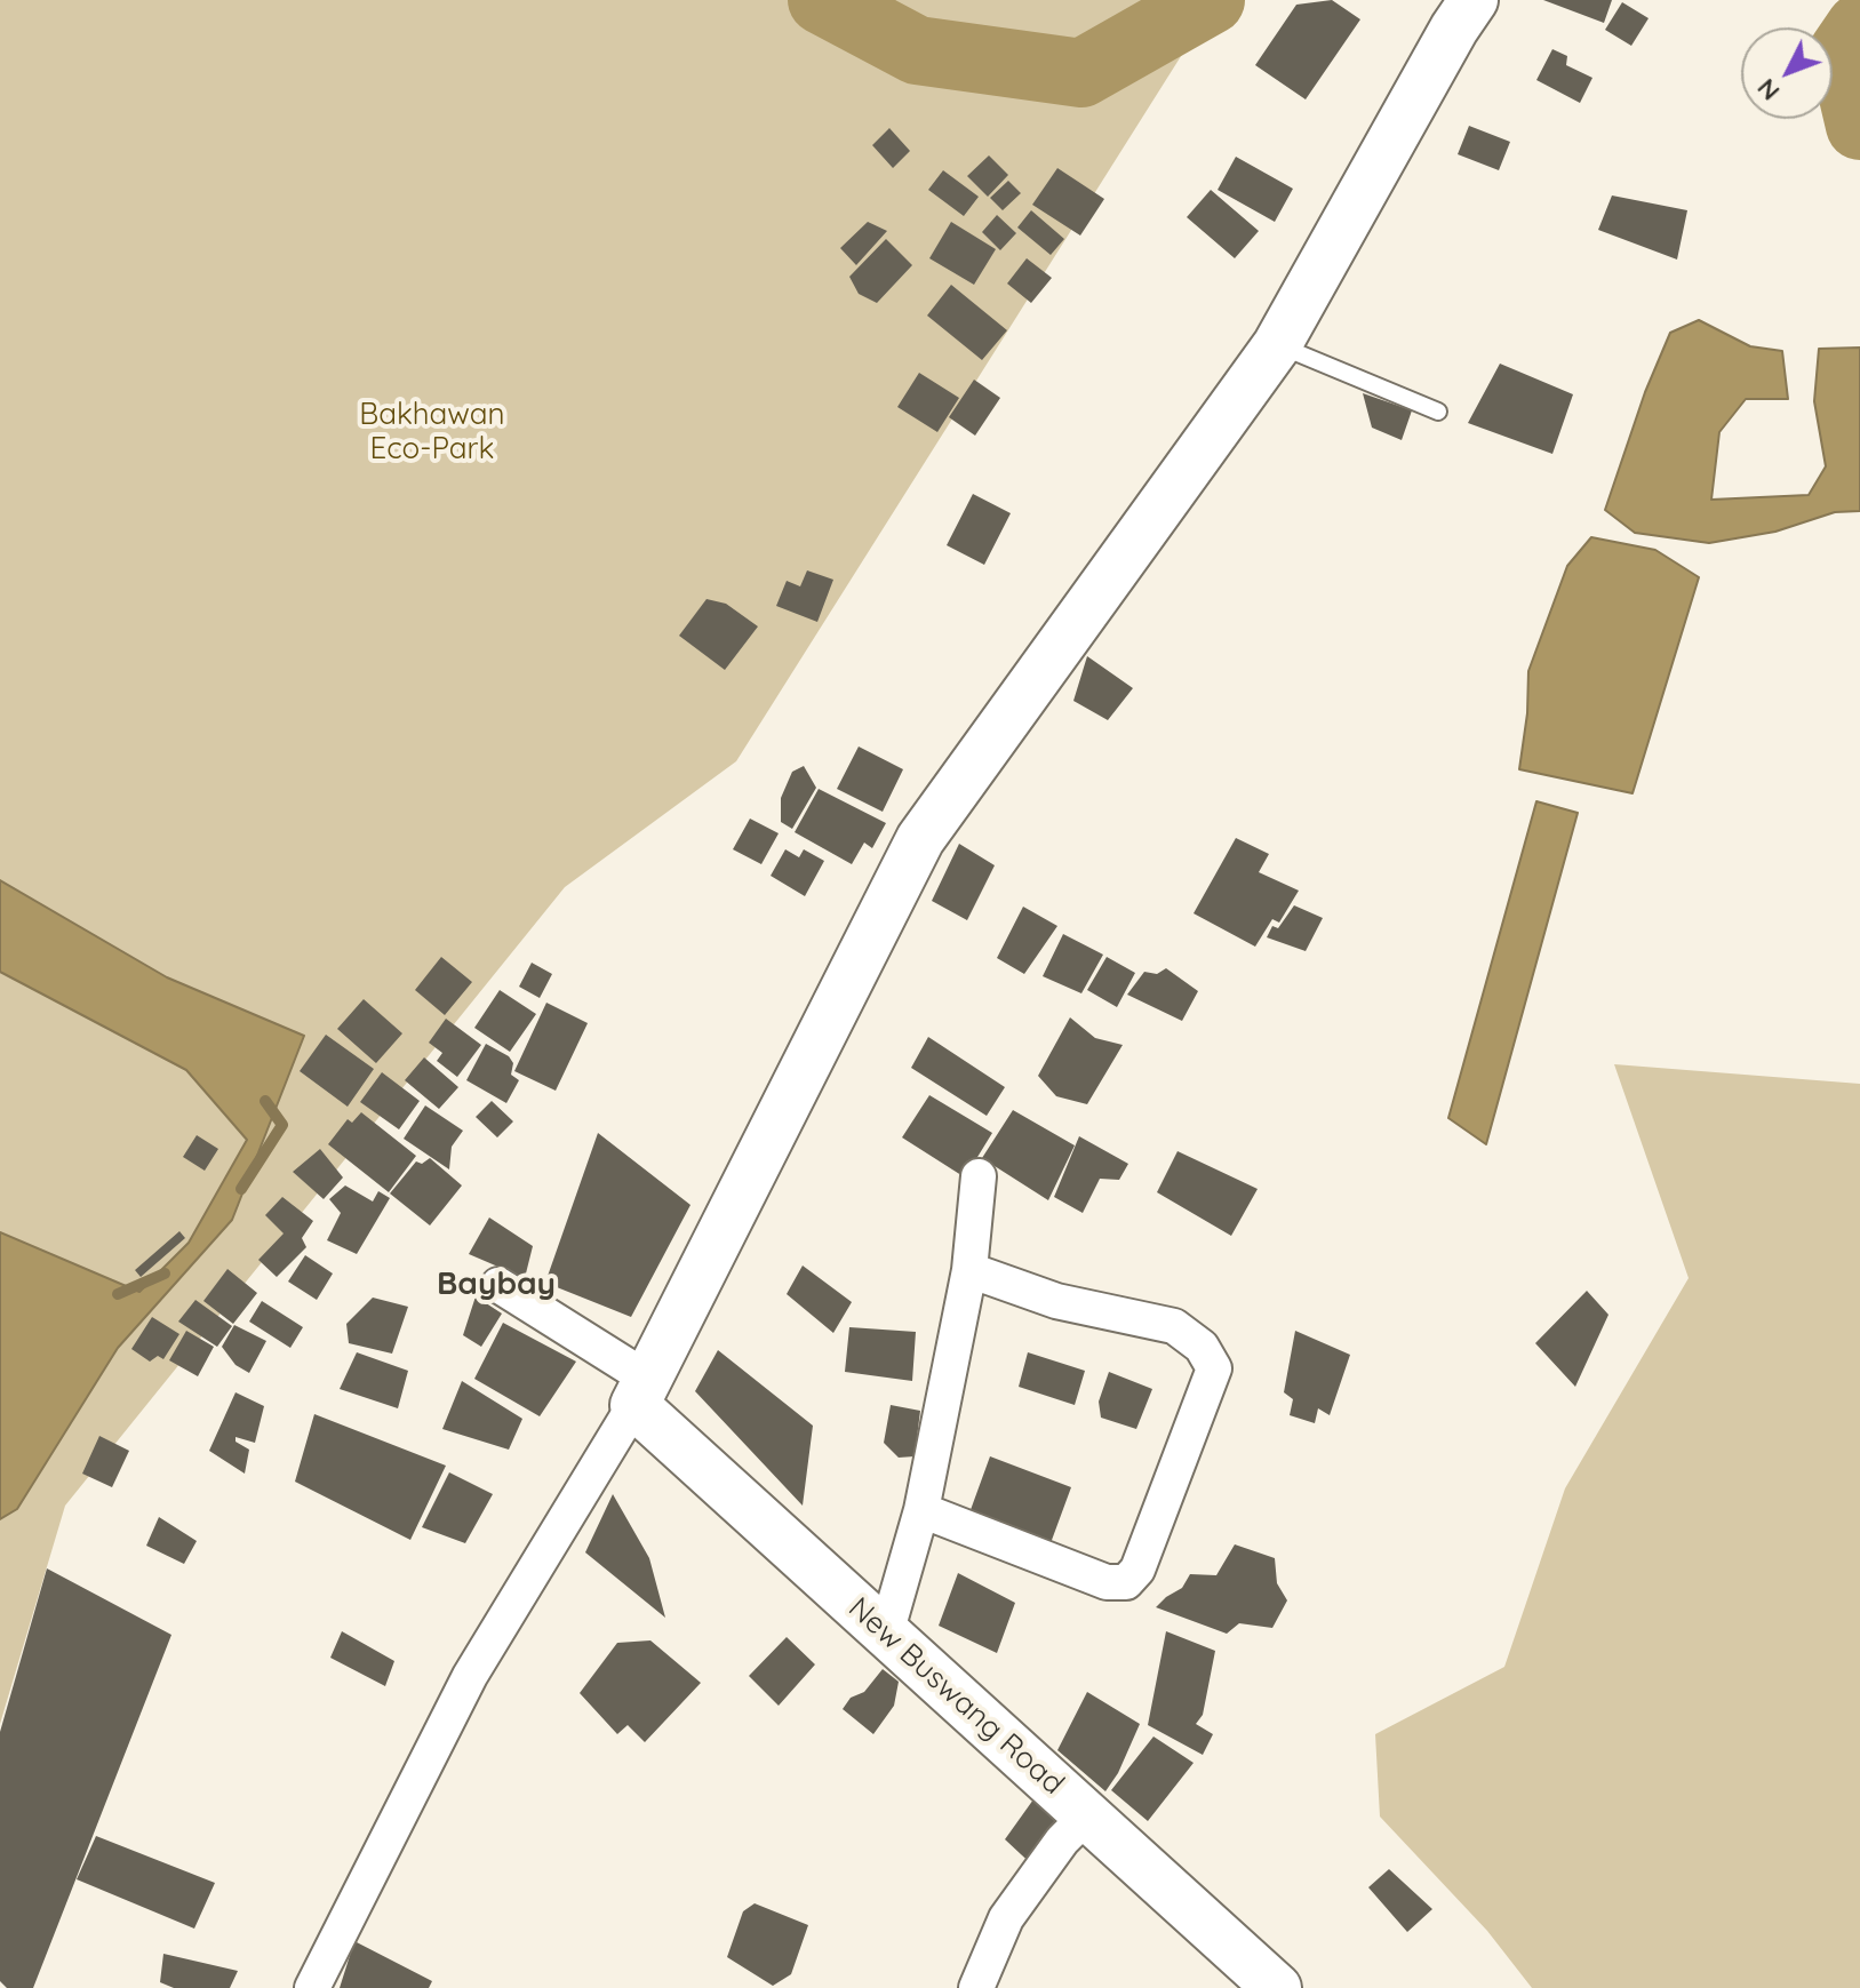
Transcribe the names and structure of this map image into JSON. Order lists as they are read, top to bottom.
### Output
{
  "streets": {
    "street": ["New Buswang Road"]
  },
  "districts": ["Baybay"],
  "parks": ["Bakhawan Eco-Park"],
  "north": "bottom left"
}
